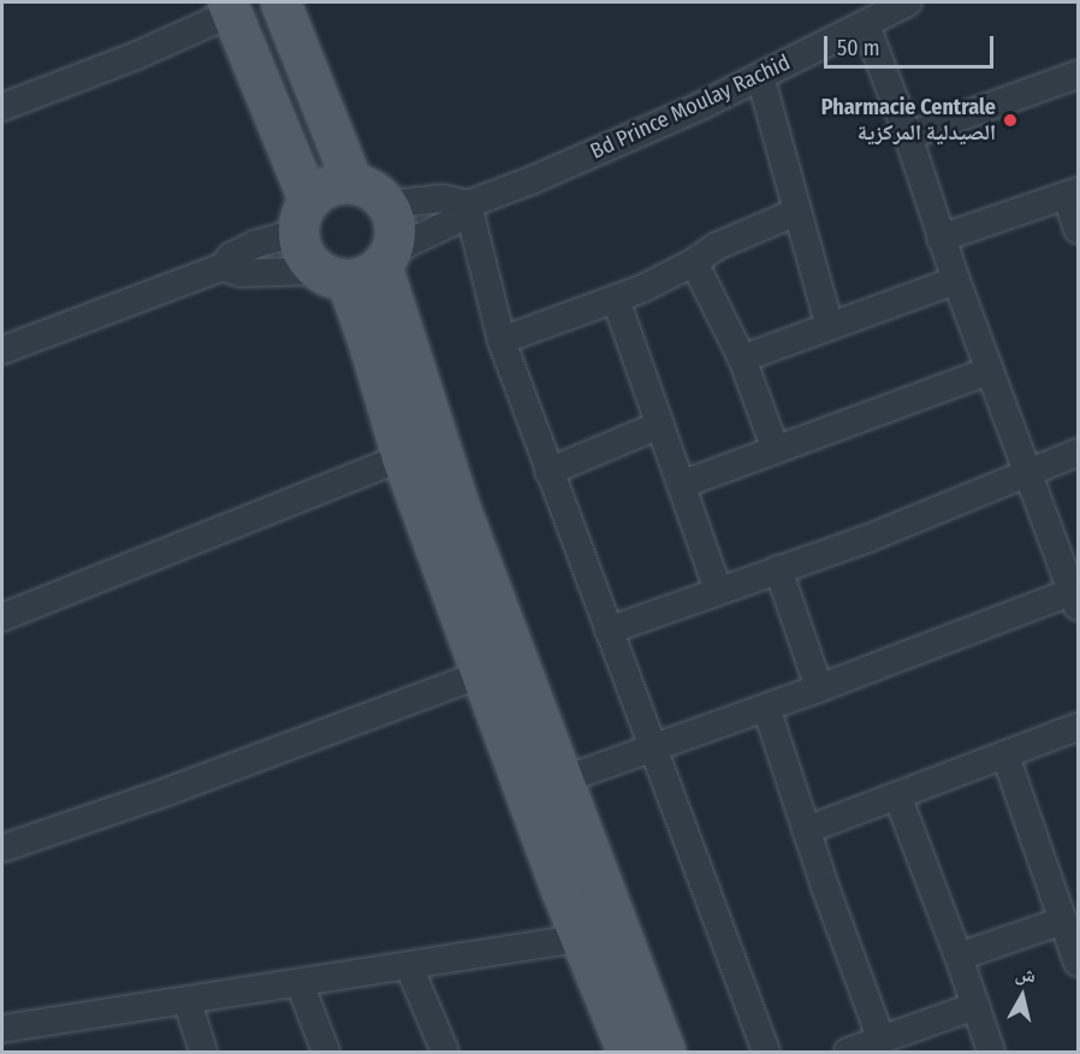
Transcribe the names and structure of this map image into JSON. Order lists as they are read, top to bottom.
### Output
{
  "streets": {
    "street": ["Bd Prince Moulay Rachid"]
  },
  "places": ["Pharmacie Centrale الصيدلية المركزية"],
  "scale_bar": "50 m",
  "north": "top"
}
